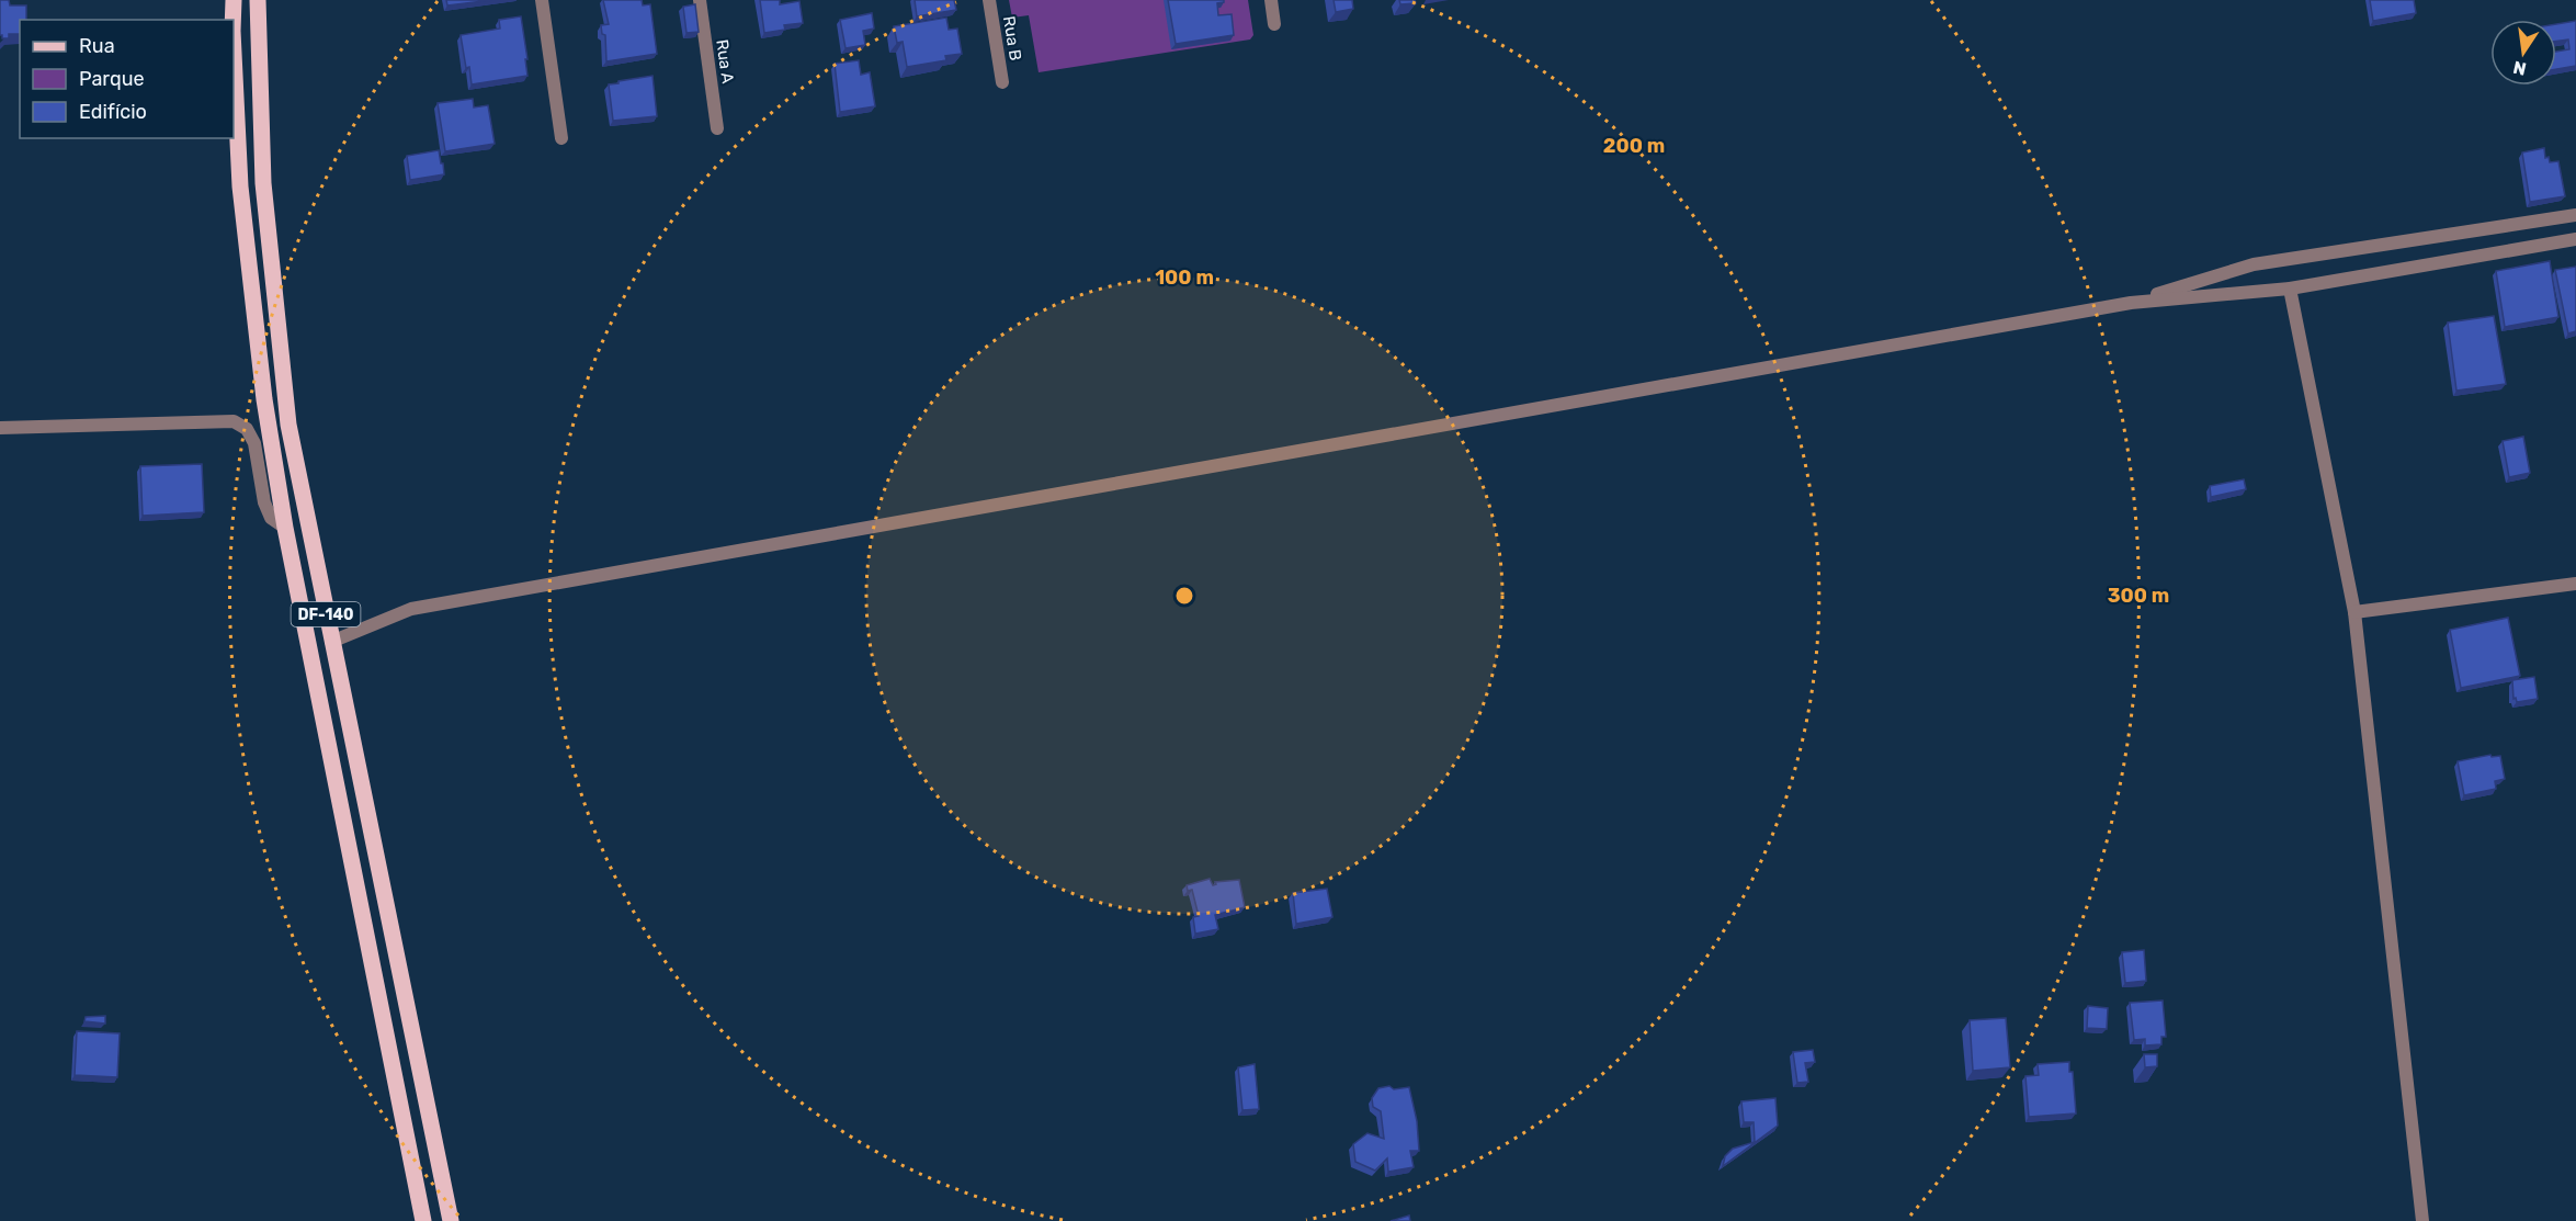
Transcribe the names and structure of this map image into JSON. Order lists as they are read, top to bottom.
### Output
{
  "streets": {
    "main road": ["DF-140"],
    "street": ["Rua B", "Rua A"]
  },
  "legend": ["Rua", "Parque", "Edifício"],
  "north": "bottom",
  "rings": ["200 m", "100 m", "300 m"]
}
